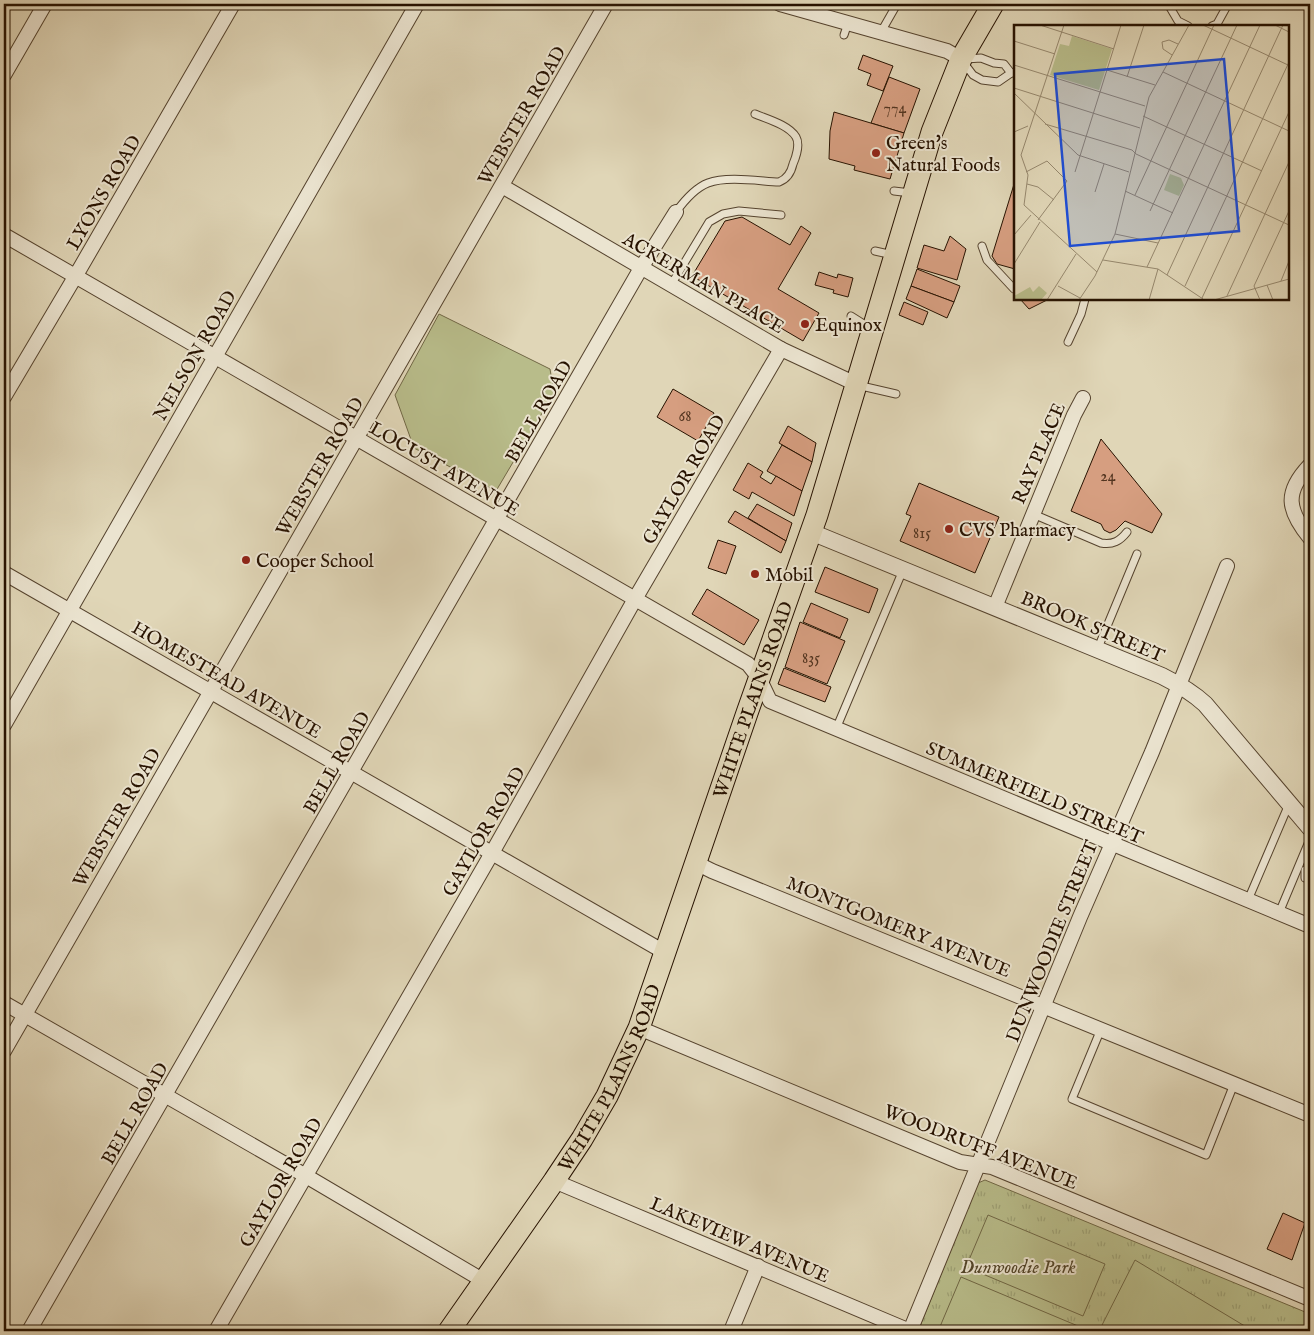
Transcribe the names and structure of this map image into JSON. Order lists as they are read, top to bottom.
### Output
{
  "streets": {
    "main road": ["WHITE PLAINS ROAD"],
    "street": [
      "WEBSTER ROAD",
      "LYONS ROAD",
      "ACKERMAN PLACE",
      "NELSON ROAD",
      "BELL ROAD",
      "RAY PLACE",
      "LOCUST AVENUE",
      "GAYLOR ROAD",
      "BROOK STREET",
      "HOMESTEAD AVENUE",
      "SUMMERFIELD STREET",
      "MONTGOMERY AVENUE",
      "DUNWOODIE STREET",
      "WOODRUFF AVENUE",
      "LAKEVIEW AVENUE"
    ]
  },
  "crossings": [
    ["WEBSTER ROAD", "ACKERMAN PLACE"],
    ["WEBSTER ROAD", "LOCUST AVENUE"],
    ["WEBSTER ROAD", "HOMESTEAD AVENUE"],
    ["LYONS ROAD", "LOCUST AVENUE"],
    ["ACKERMAN PLACE", "BELL ROAD"],
    ["ACKERMAN PLACE", "GAYLOR ROAD"],
    ["ACKERMAN PLACE", "WHITE PLAINS ROAD"],
    ["NELSON ROAD", "LOCUST AVENUE"],
    ["NELSON ROAD", "HOMESTEAD AVENUE"],
    ["BELL ROAD", "LOCUST AVENUE"],
    ["BELL ROAD", "HOMESTEAD AVENUE"],
    ["RAY PLACE", "BROOK STREET"],
    ["LOCUST AVENUE", "GAYLOR ROAD"],
    ["LOCUST AVENUE", "WHITE PLAINS ROAD"],
    ["LOCUST AVENUE", "SUMMERFIELD STREET"],
    ["GAYLOR ROAD", "HOMESTEAD AVENUE"],
    ["BROOK STREET", "WHITE PLAINS ROAD"],
    ["BROOK STREET", "DUNWOODIE STREET"],
    ["HOMESTEAD AVENUE", "WHITE PLAINS ROAD"],
    ["WHITE PLAINS ROAD", "SUMMERFIELD STREET"],
    ["WHITE PLAINS ROAD", "MONTGOMERY AVENUE"],
    ["WHITE PLAINS ROAD", "WOODRUFF AVENUE"],
    ["WHITE PLAINS ROAD", "LAKEVIEW AVENUE"],
    ["SUMMERFIELD STREET", "DUNWOODIE STREET"],
    ["MONTGOMERY AVENUE", "DUNWOODIE STREET"],
    ["DUNWOODIE STREET", "WOODRUFF AVENUE"],
    ["DUNWOODIE STREET", "LAKEVIEW AVENUE"]
  ],
  "parks": ["Dunwoodie Park"],
  "places": [
    "Green's Natural Foods",
    "Equinox",
    "CVS Pharmacy",
    "Cooper School",
    "Mobil"
  ],
  "house_numbers": [
    "774",
    "68",
    "24",
    "815",
    "835"
  ]
}
